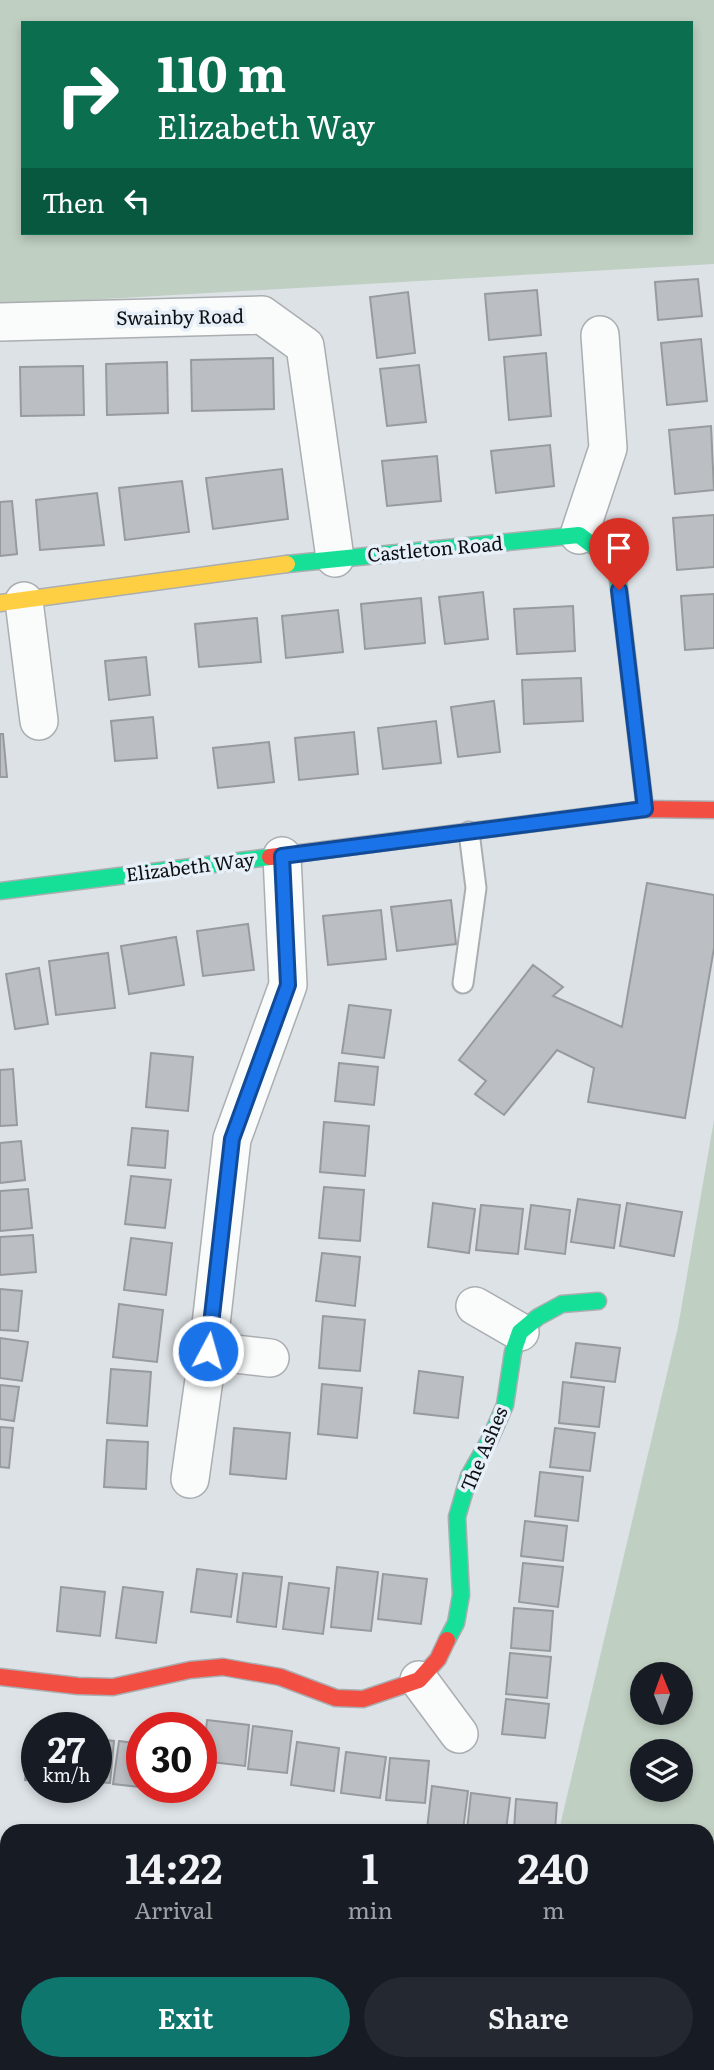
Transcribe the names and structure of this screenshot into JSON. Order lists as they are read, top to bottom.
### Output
{
  "streets": {
    "street": [
      "Swainby Road",
      "Castleton Road",
      "Elizabeth Way",
      "The Ashes"
    ]
  },
  "crossings": [
    ["Swainby Road", "Castleton Road"]
  ],
  "north": "top",
  "page": {
    "turn": ["110 m", "Elizabeth Way"],
    "then": "Then",
    "speed": "27 km/h",
    "limit": "30",
    "eta": [
      "14:22",
      "Arrival",
      "1",
      "min",
      "240",
      "m"
    ],
    "buttons": ["Exit", "Share"]
  }
}
